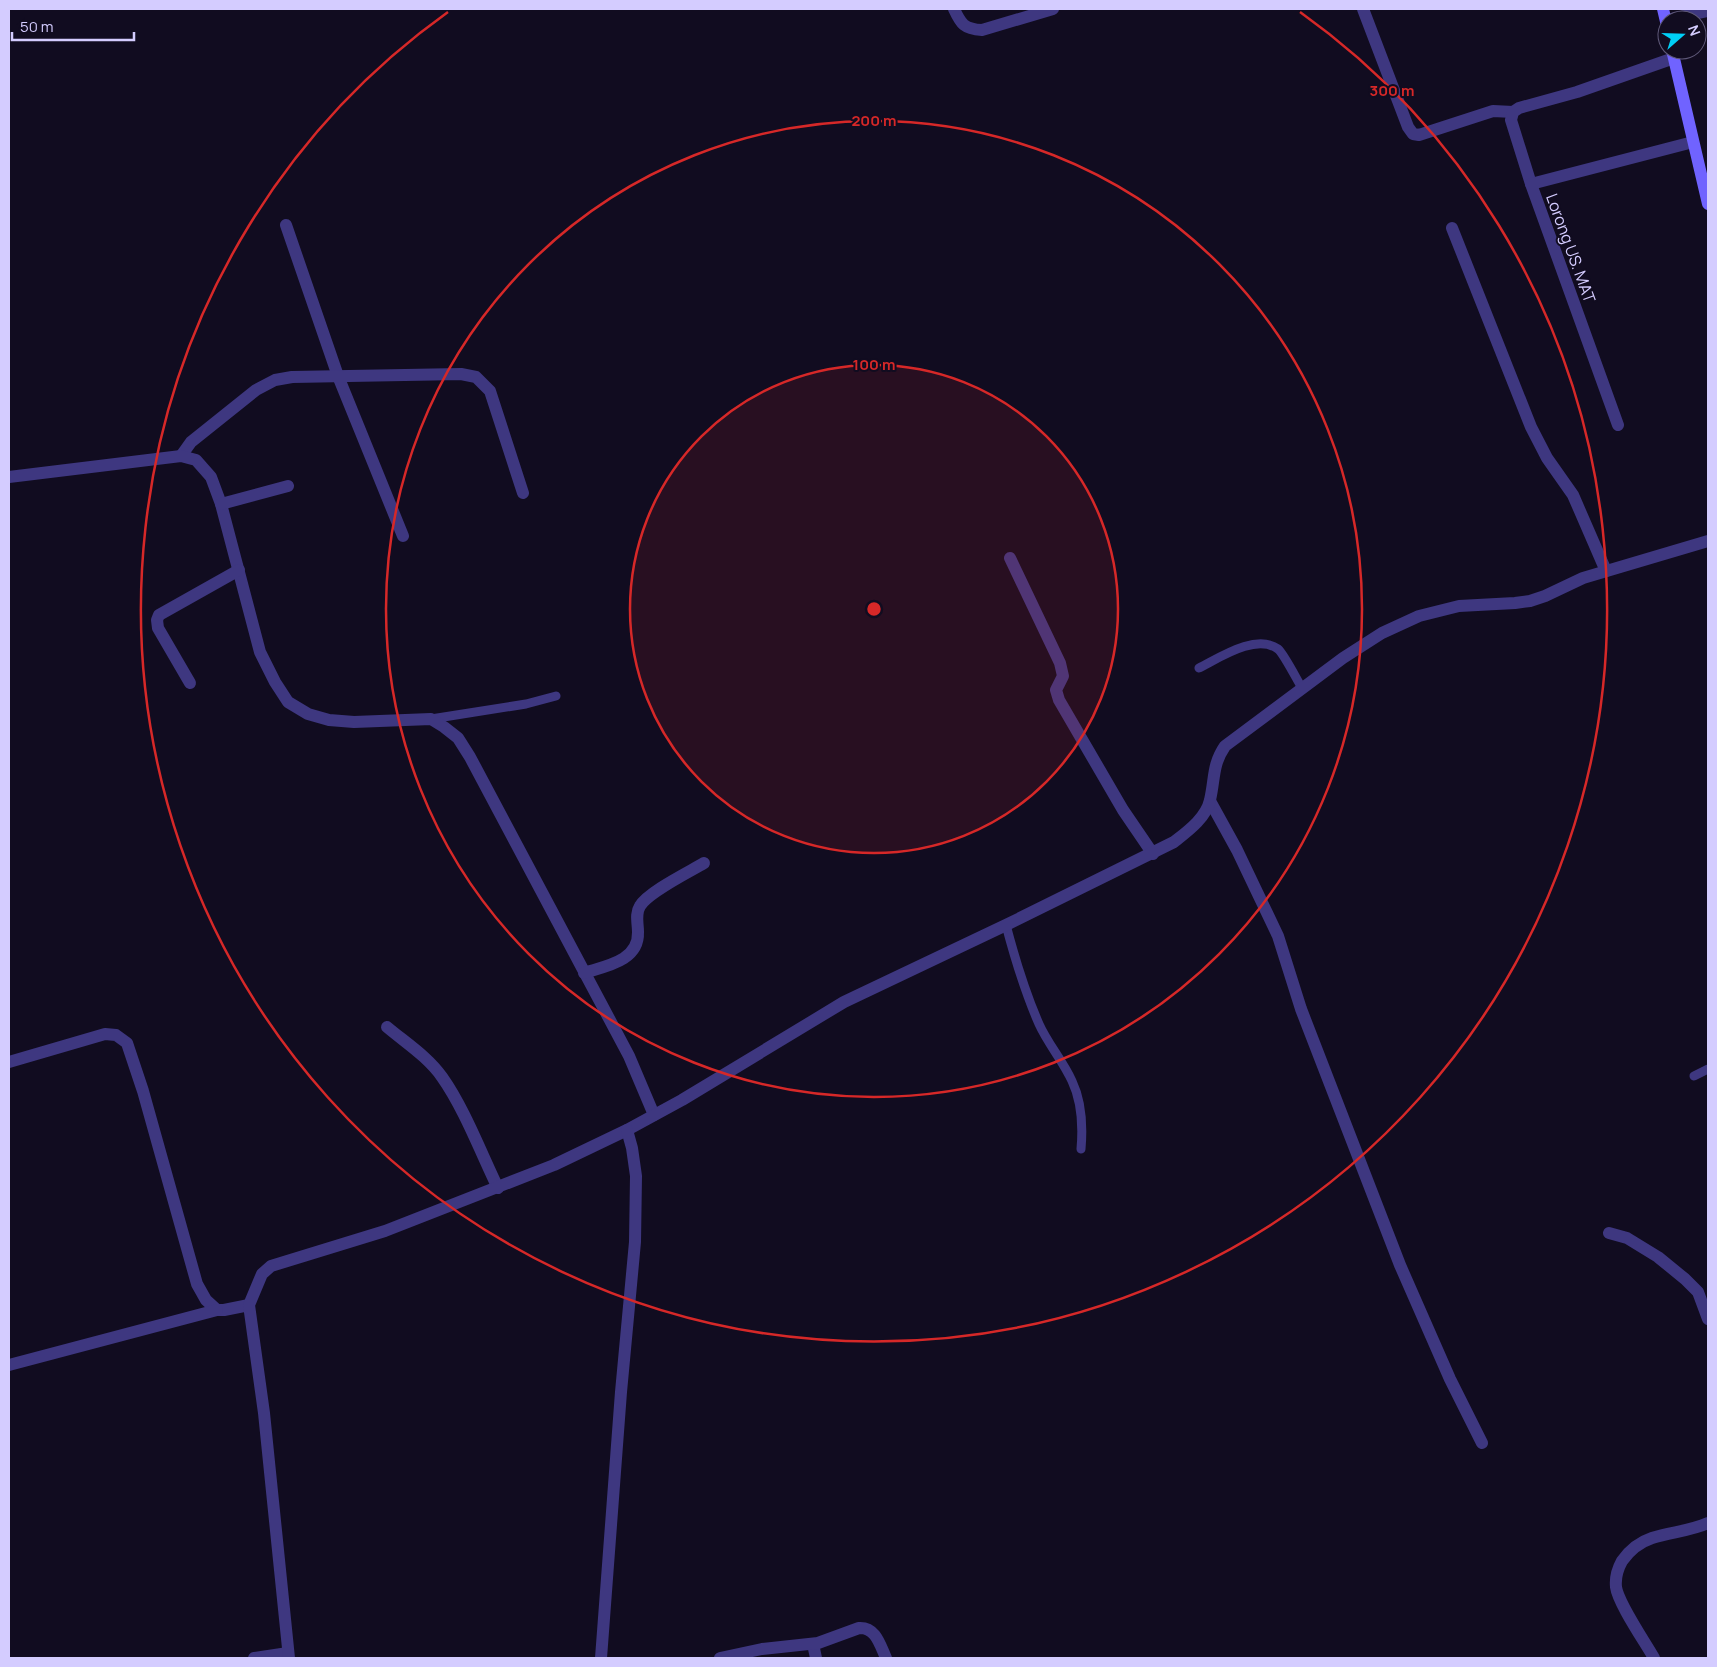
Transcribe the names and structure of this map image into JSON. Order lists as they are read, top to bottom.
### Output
{
  "streets": {
    "street": ["Lorong US. MAT"]
  },
  "scale_bar": "50 m",
  "north": "right",
  "rings": ["300 m", "200 m", "100 m"]
}
